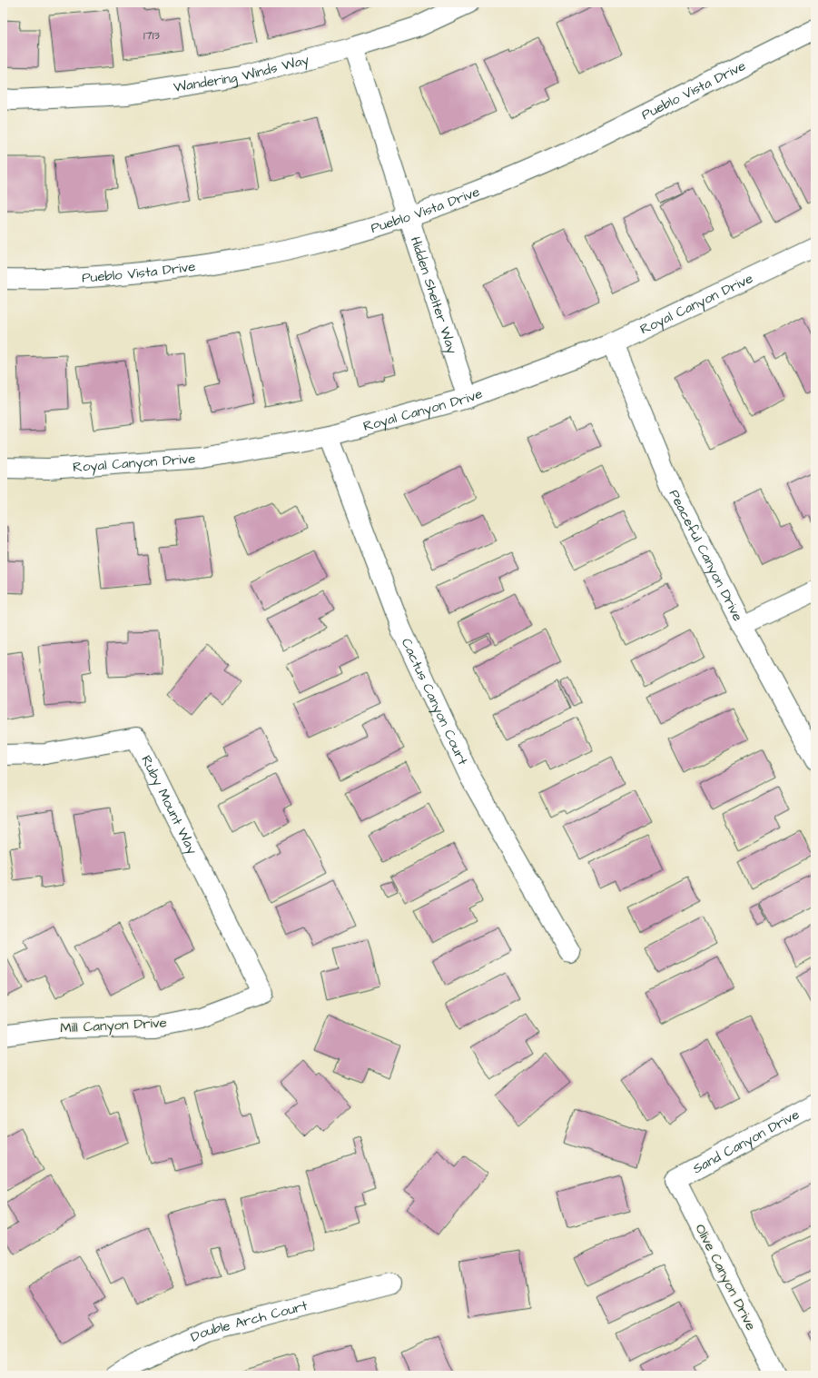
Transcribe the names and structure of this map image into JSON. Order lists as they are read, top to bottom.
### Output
{
  "streets": {
    "street": [
      "Wandering Winds Way",
      "Pueblo Vista Drive",
      "Hidden Shelter Way",
      "Royal Canyon Drive",
      "Peaceful Canyon Drive",
      "Cactus Canyon Court",
      "Ruby Mount Way",
      "Mill Canyon Drive",
      "Sand Canyon Drive",
      "Olive Canyon Drive",
      "Double Arch Court"
    ]
  },
  "crossings": [
    ["Wandering Winds Way", "Hidden Shelter Way"],
    ["Pueblo Vista Drive", "Hidden Shelter Way"],
    ["Hidden Shelter Way", "Royal Canyon Drive"],
    ["Royal Canyon Drive", "Peaceful Canyon Drive"],
    ["Royal Canyon Drive", "Cactus Canyon Court"],
    ["Ruby Mount Way", "Mill Canyon Drive"],
    ["Sand Canyon Drive", "Olive Canyon Drive"]
  ],
  "house_numbers": ["1713"]
}
